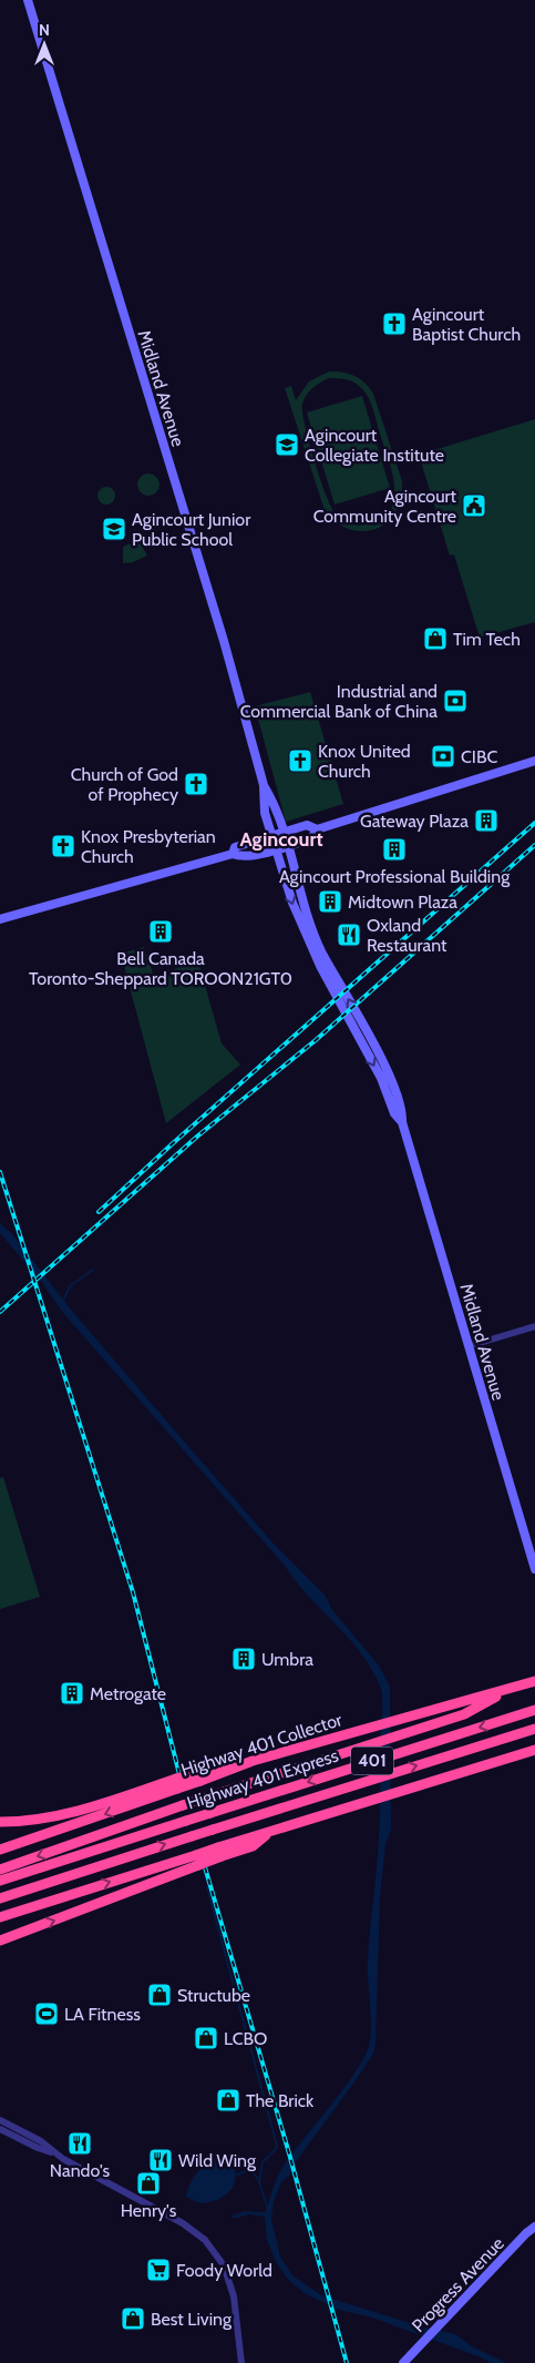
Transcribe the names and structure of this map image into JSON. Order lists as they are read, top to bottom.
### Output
{
  "streets": {
    "highway": ["Highway 401 Collector", "401", "Highway 401 Express"],
    "main road": ["Midland Avenue", "Progress Avenue"]
  },
  "districts": ["Agincourt"],
  "places": {
    "church": [
      "Agincourt Baptist Church",
      "Knox United Church",
      "Church of God of Prophecy",
      "Knox Presbyterian Church"
    ],
    "school or university": ["Agincourt Collegiate Institute", "Agincourt Junior Public School"],
    "public building": ["Agincourt Community Centre"],
    "shop": [
      "Tim Tech",
      "Structube",
      "LCBO",
      "The Brick",
      "Henry's",
      "Best Living"
    ],
    "bank": ["Industrial and Commercial Bank of China", "CIBC"],
    "building": [
      "Gateway Plaza",
      "Agincourt Professional Building",
      "Midtown Plaza",
      "Bell Canada Toronto-Sheppard TOROON21GT0",
      "Umbra",
      "Metrogate"
    ],
    "restaurant": ["Oxland Restaurant", "Nando's", "Wild Wing"],
    "sports": ["LA Fitness"],
    "supermarket": ["Foody World"]
  },
  "north": "top"
}
